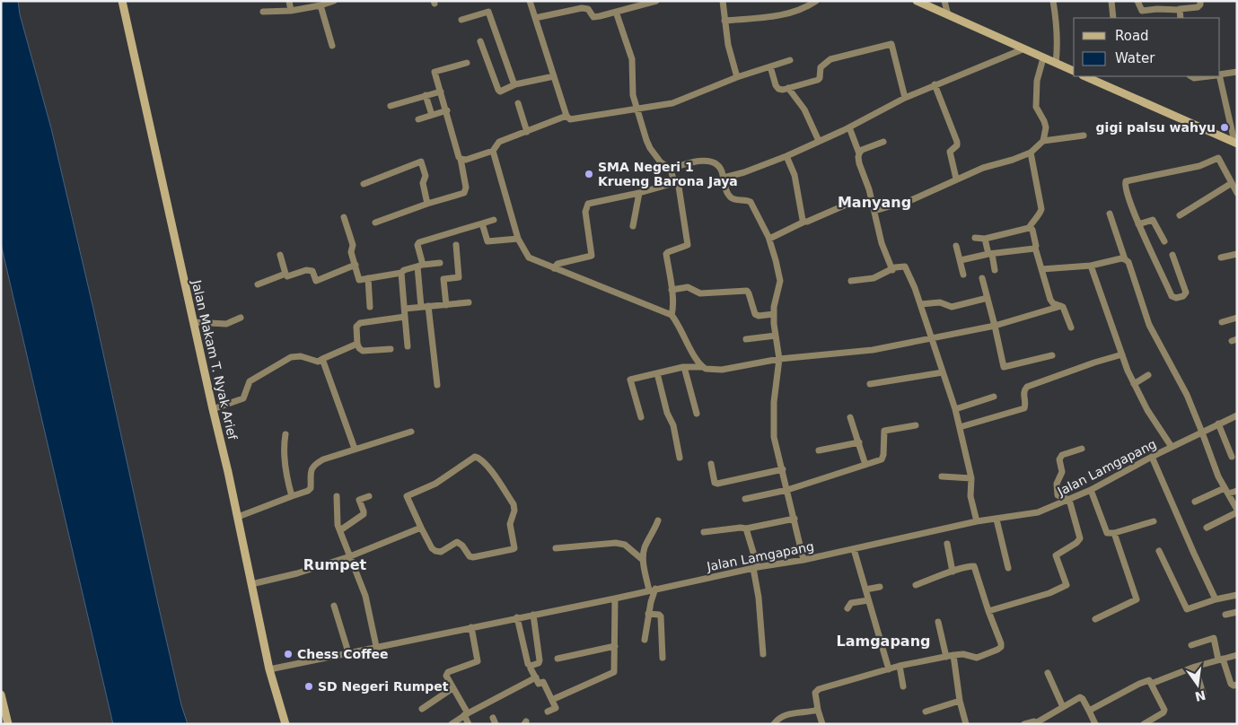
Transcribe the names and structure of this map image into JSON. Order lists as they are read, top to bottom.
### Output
{
  "streets": {
    "street": ["Jalan Makam T. Nyak Arief", "Jalan Lamgapang"]
  },
  "crossings": [
    ["Jalan Makam T. Nyak Arief", "Jalan Lamgapang"]
  ],
  "districts": ["Manyang", "Rumpet", "Lamgapang"],
  "places": [
    "gigi palsu wahyu",
    "SMA Negeri 1 Krueng Barona Jaya",
    "Chess Coffee",
    "SD Negeri Rumpet"
  ],
  "legend": ["Road", "Water"],
  "north": "bottom"
}
